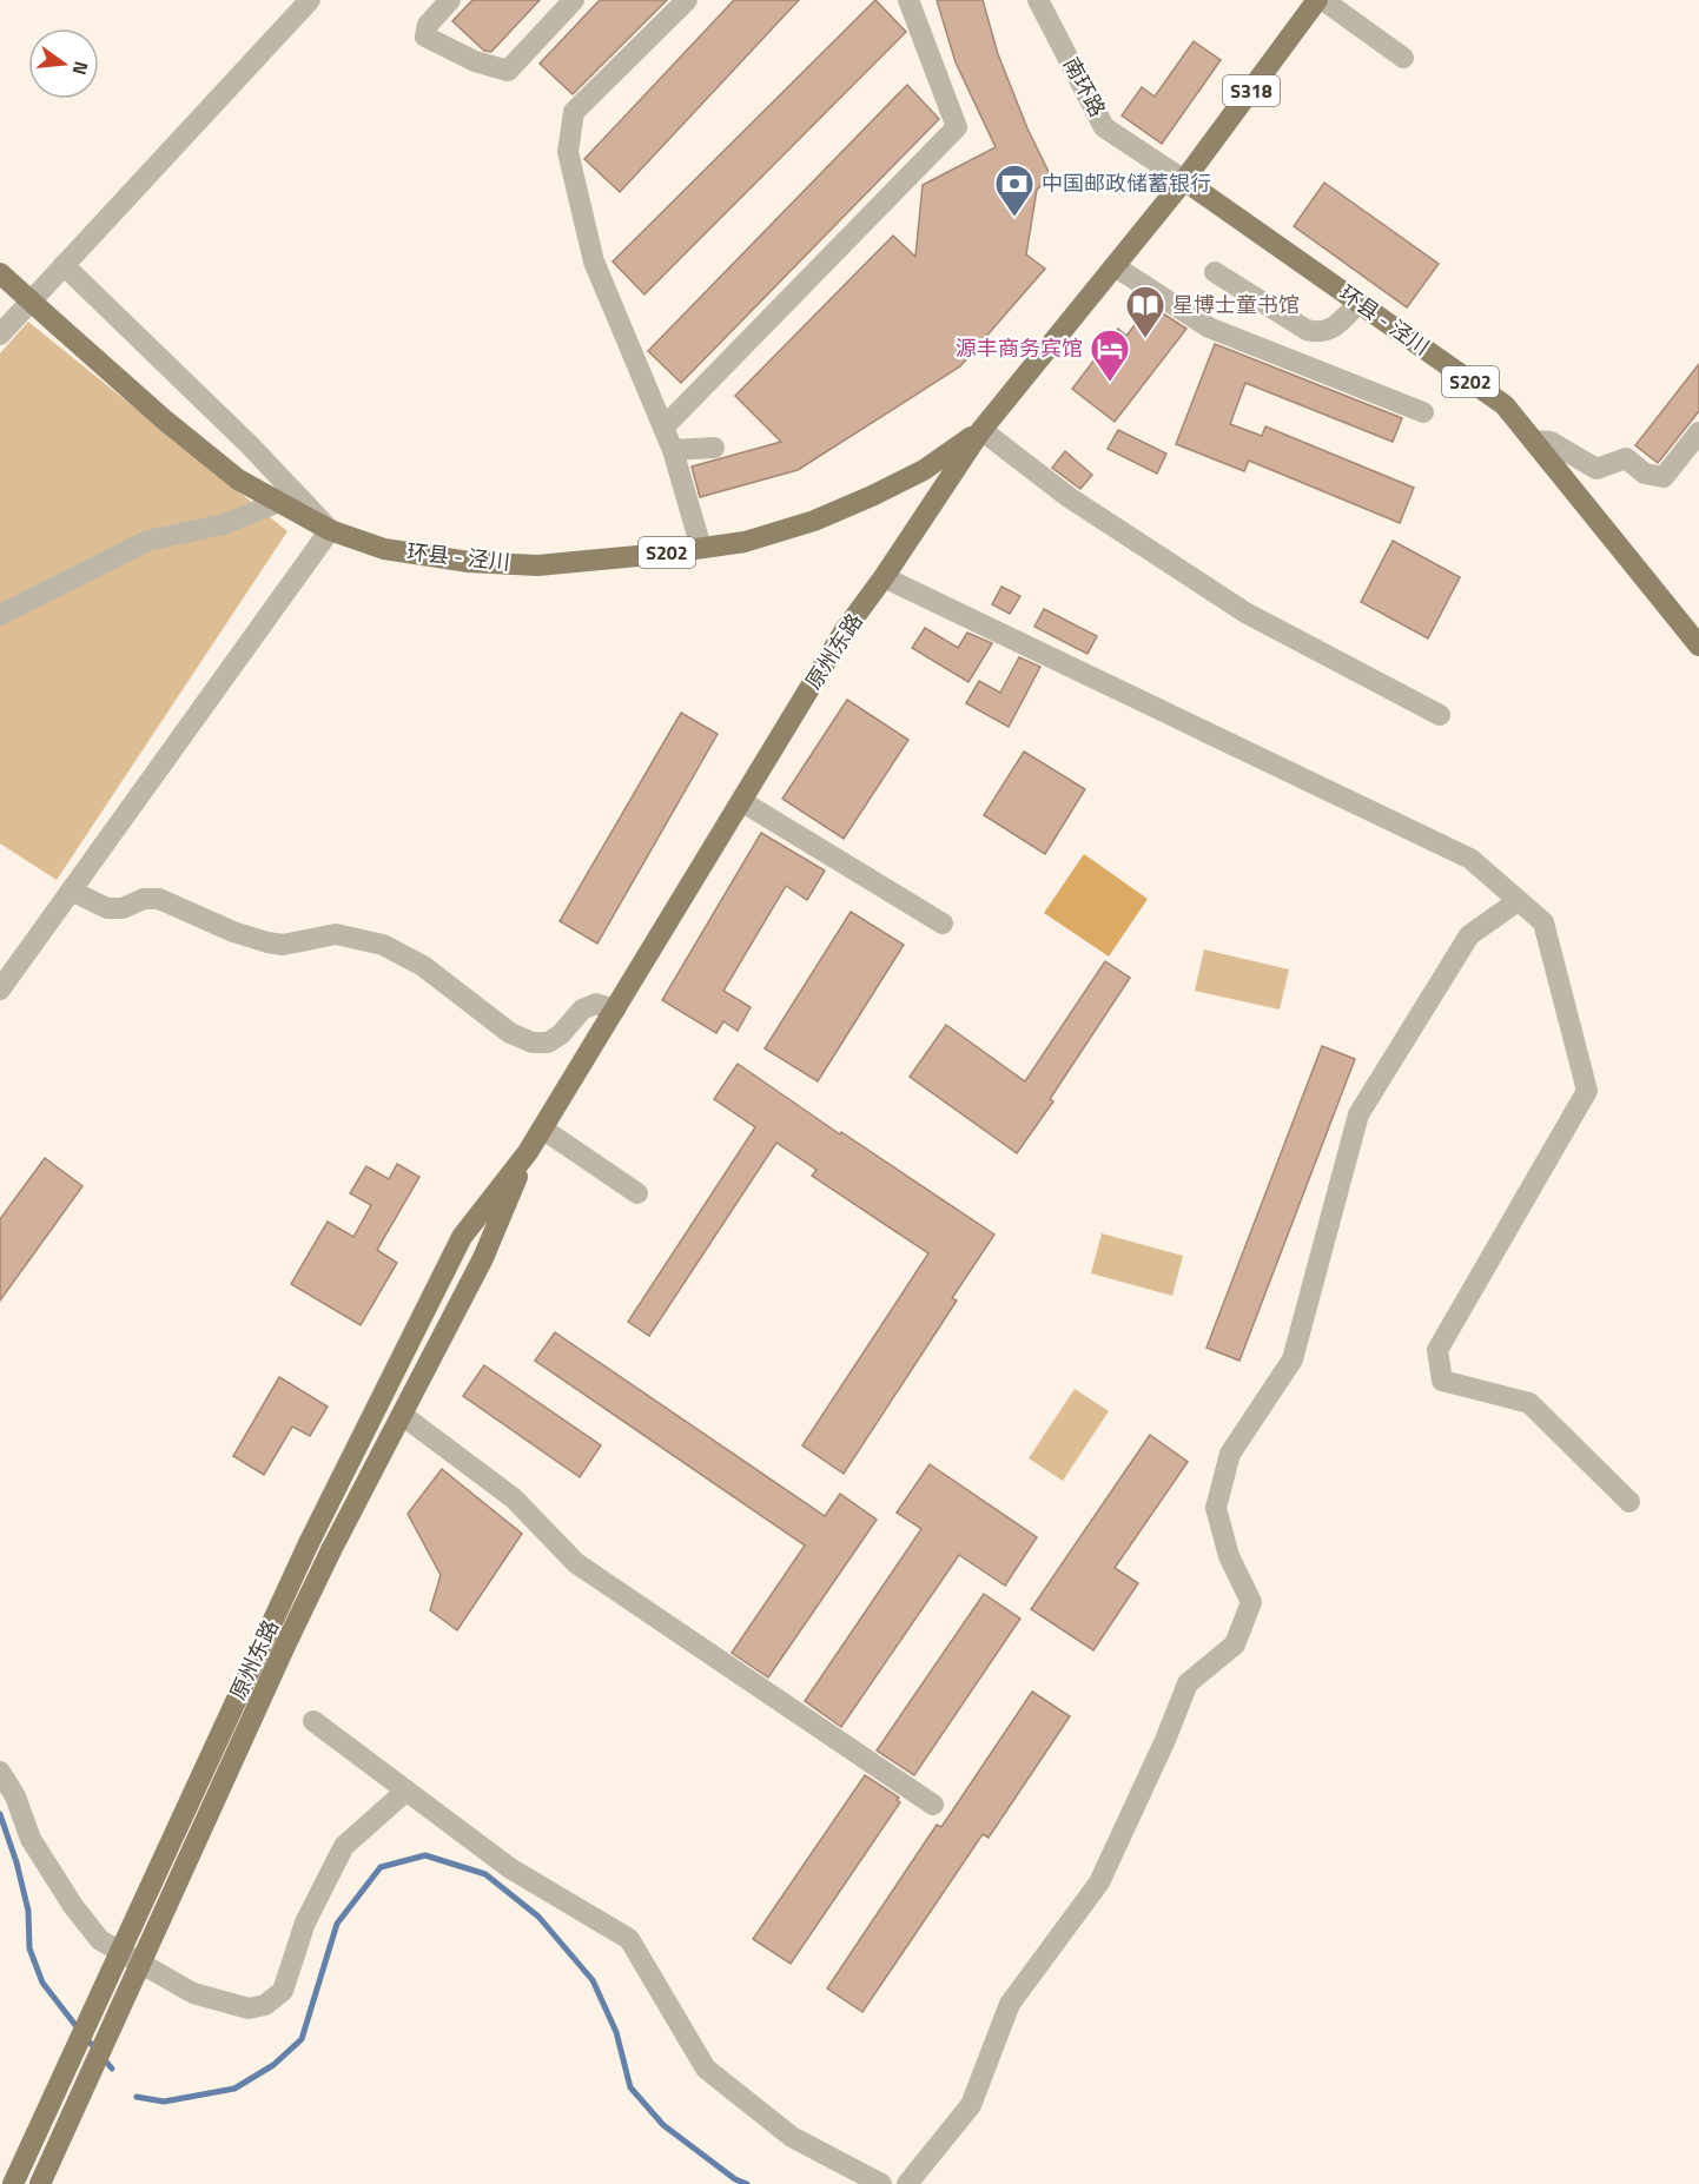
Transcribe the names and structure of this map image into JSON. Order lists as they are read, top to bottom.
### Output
{
  "streets": {
    "main road": [
      "S318",
      "环县 - 泾川",
      "S202",
      "原州东路"
    ],
    "street": ["南环路"]
  },
  "crossings": [
    ["南环路", "S318"],
    ["南环路", "环县 - 泾川"],
    ["南环路", "原州东路"],
    ["S318", "环县 - 泾川"],
    ["S318", "原州东路"],
    ["环县 - 泾川", "原州东路"]
  ],
  "places": {
    "bank": ["中国邮政储蓄银行"],
    "library": ["星博士童书馆"],
    "hotel": ["源丰商务宾馆"]
  },
  "north": "right"
}
